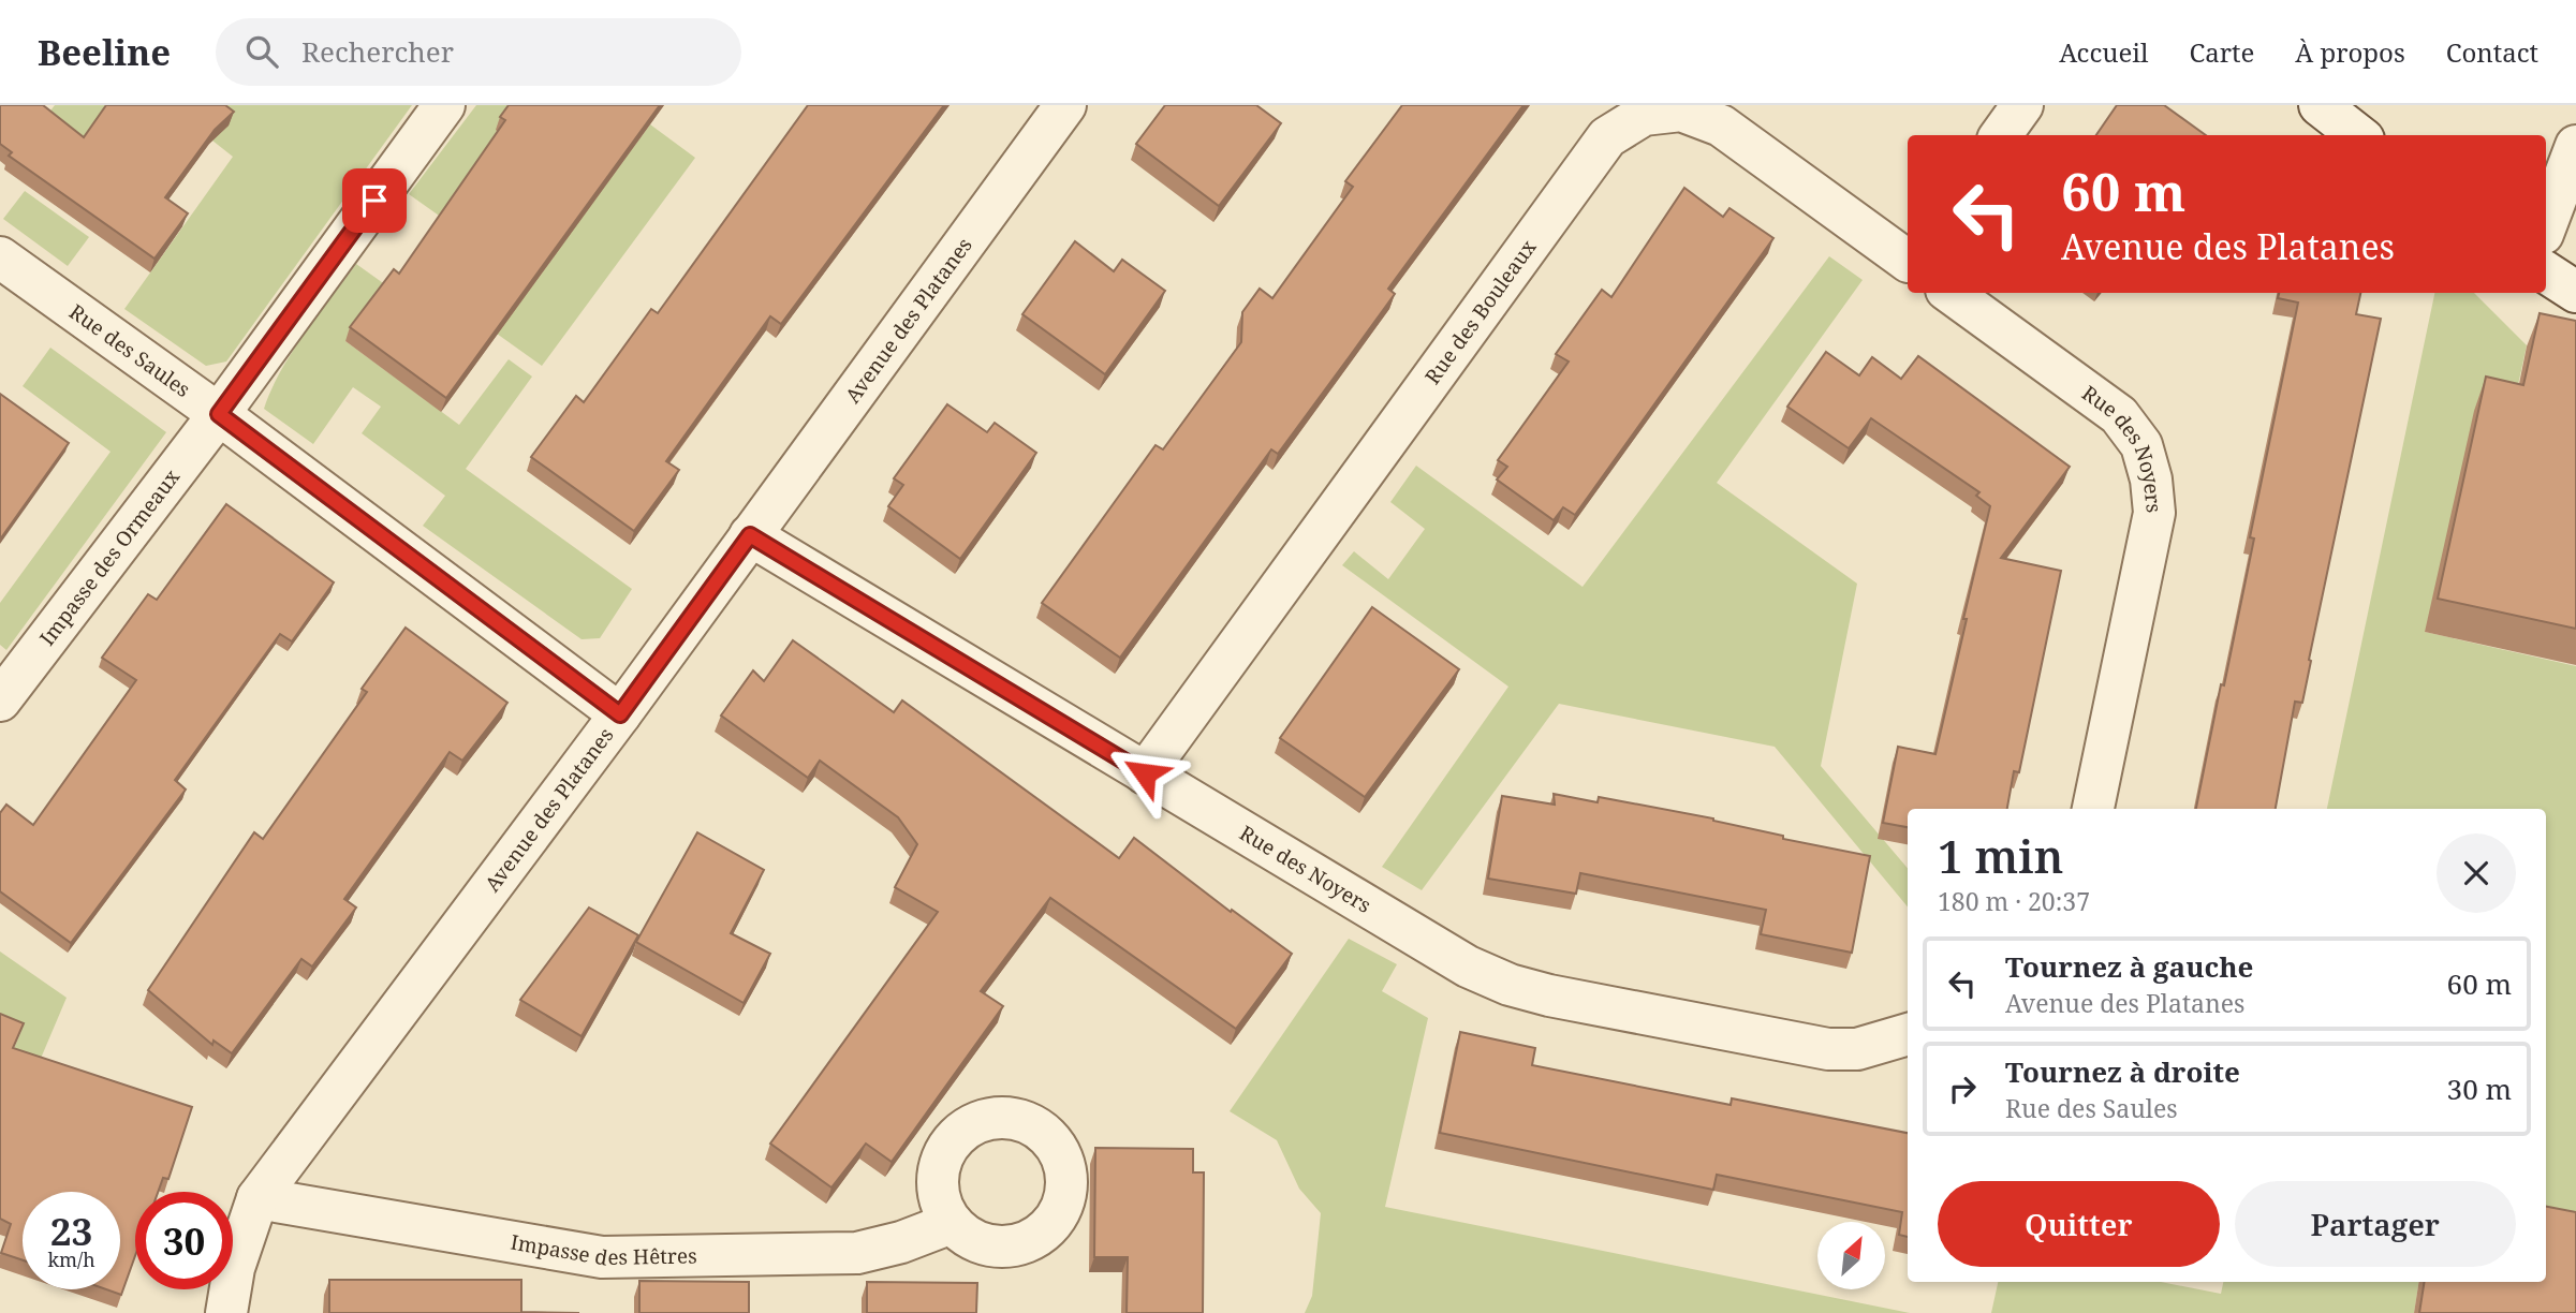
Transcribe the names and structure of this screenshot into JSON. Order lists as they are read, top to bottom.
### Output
{
  "streets": {
    "street": [
      "Rue des Bouleaux",
      "Avenue des Platanes",
      "Rue des Saules",
      "Rue des Noyers",
      "Impasse des Ormeaux",
      "Impasse des Hêtres"
    ]
  },
  "crossings": [
    ["Rue des Bouleaux", "Rue des Noyers"],
    ["Avenue des Platanes", "Rue des Saules"],
    ["Avenue des Platanes", "Rue des Noyers"],
    ["Avenue des Platanes", "Impasse des Hêtres"],
    ["Rue des Saules", "Impasse des Ormeaux"]
  ],
  "north": "top right",
  "page": {
    "header": "Beeline",
    "search": "Rechercher",
    "nav": [
      "Accueil",
      "Carte",
      "À propos",
      "Contact"
    ],
    "turn": ["60 m", "Avenue des Platanes"],
    "heading": ["1 min", "180 m · 20:37"],
    "list": [
      {
        "name": "Tournez à gauche",
        "note": "Avenue des Platanes",
        "value": "60 m"
      },
      {
        "name": "Tournez à droite",
        "note": "Rue des Saules",
        "value": "30 m"
      }
    ],
    "buttons": ["Quitter", "Partager"],
    "speed": "23 km/h",
    "limit": "30"
  }
}
